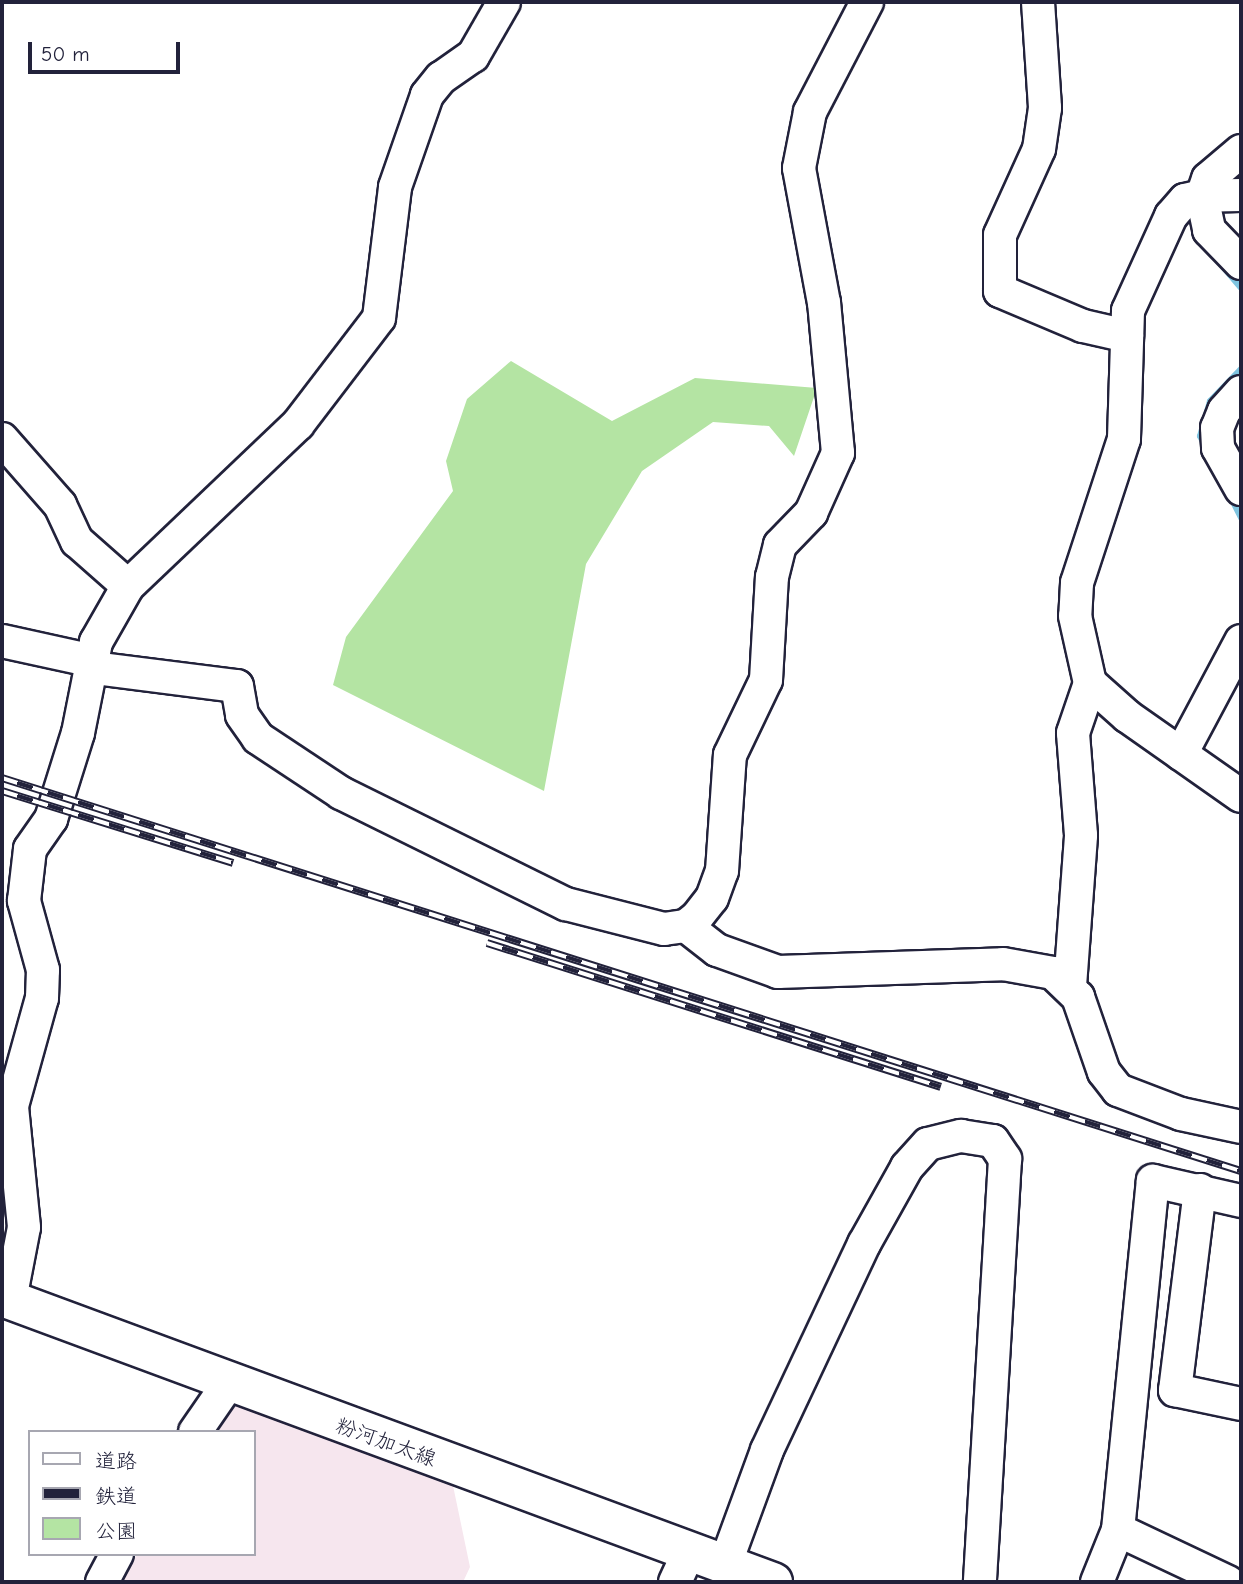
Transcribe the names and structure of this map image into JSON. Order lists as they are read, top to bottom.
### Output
{
  "streets": {
    "main road": ["粉河加太線"]
  },
  "legend": ["道路", "鉄道", "公園"],
  "scale_bar": "50 m"
}
